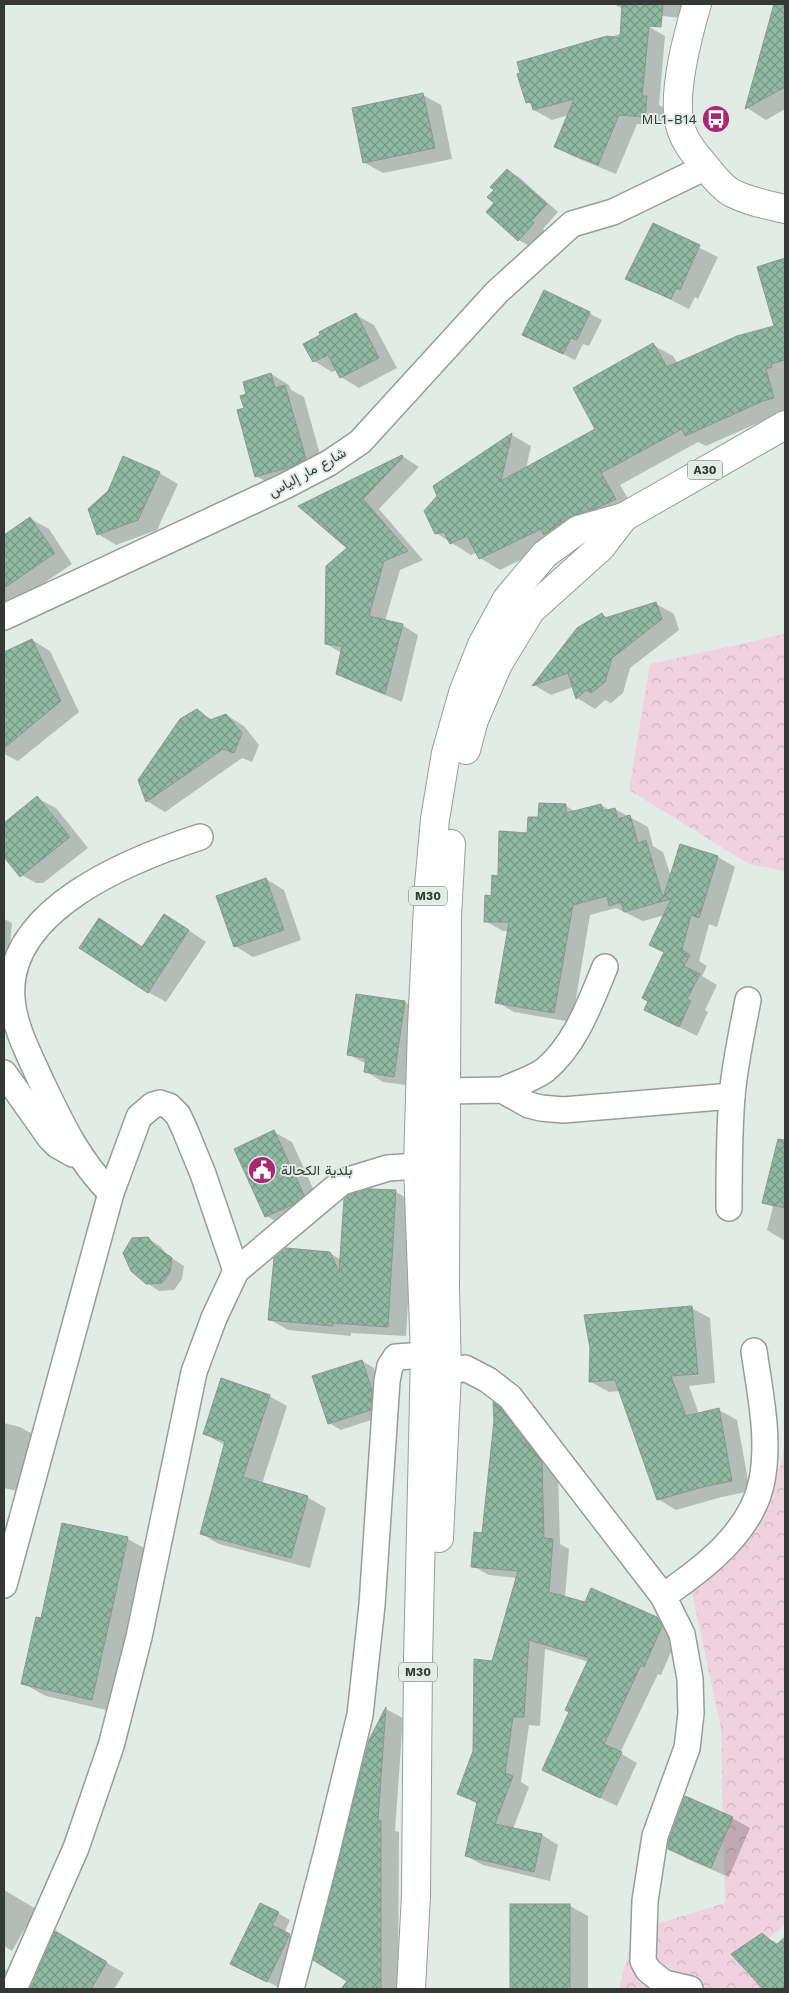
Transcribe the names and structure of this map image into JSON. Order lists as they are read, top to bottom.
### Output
{
  "streets": {
    "highway": ["A30", "M30"],
    "street": ["شارع مار إلياس"]
  },
  "crossings": [
    ["A30", "M30"]
  ],
  "places": {
    "bus stop": ["ML1-B14"],
    "public building": ["بلدية الكحالة"]
  }
}
